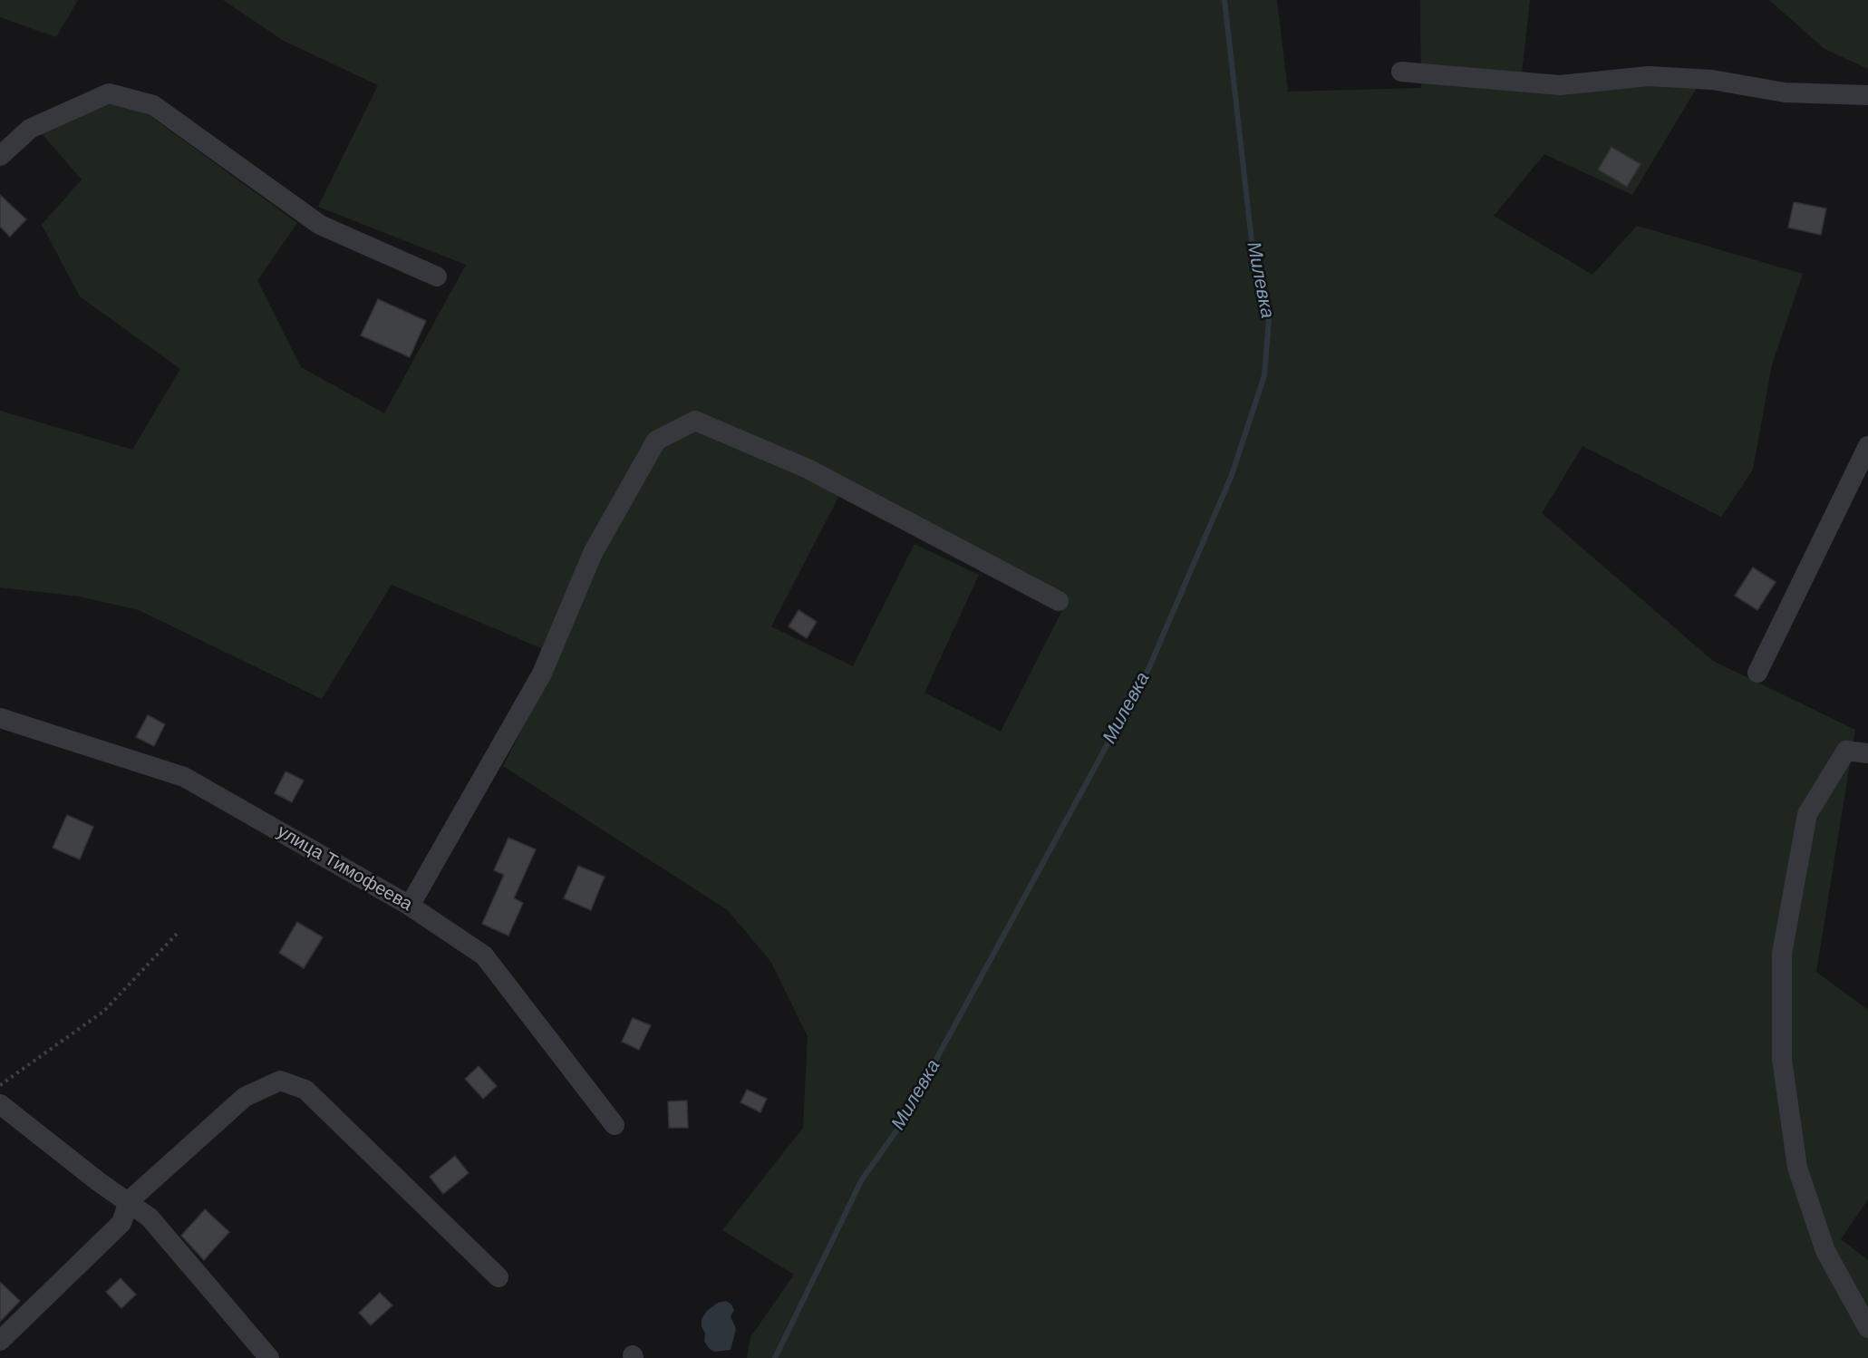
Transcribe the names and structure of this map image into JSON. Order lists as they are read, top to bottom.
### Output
{
  "streets": {
    "street": ["улица Тимофеева"]
  },
  "water": ["Милевка"]
}
